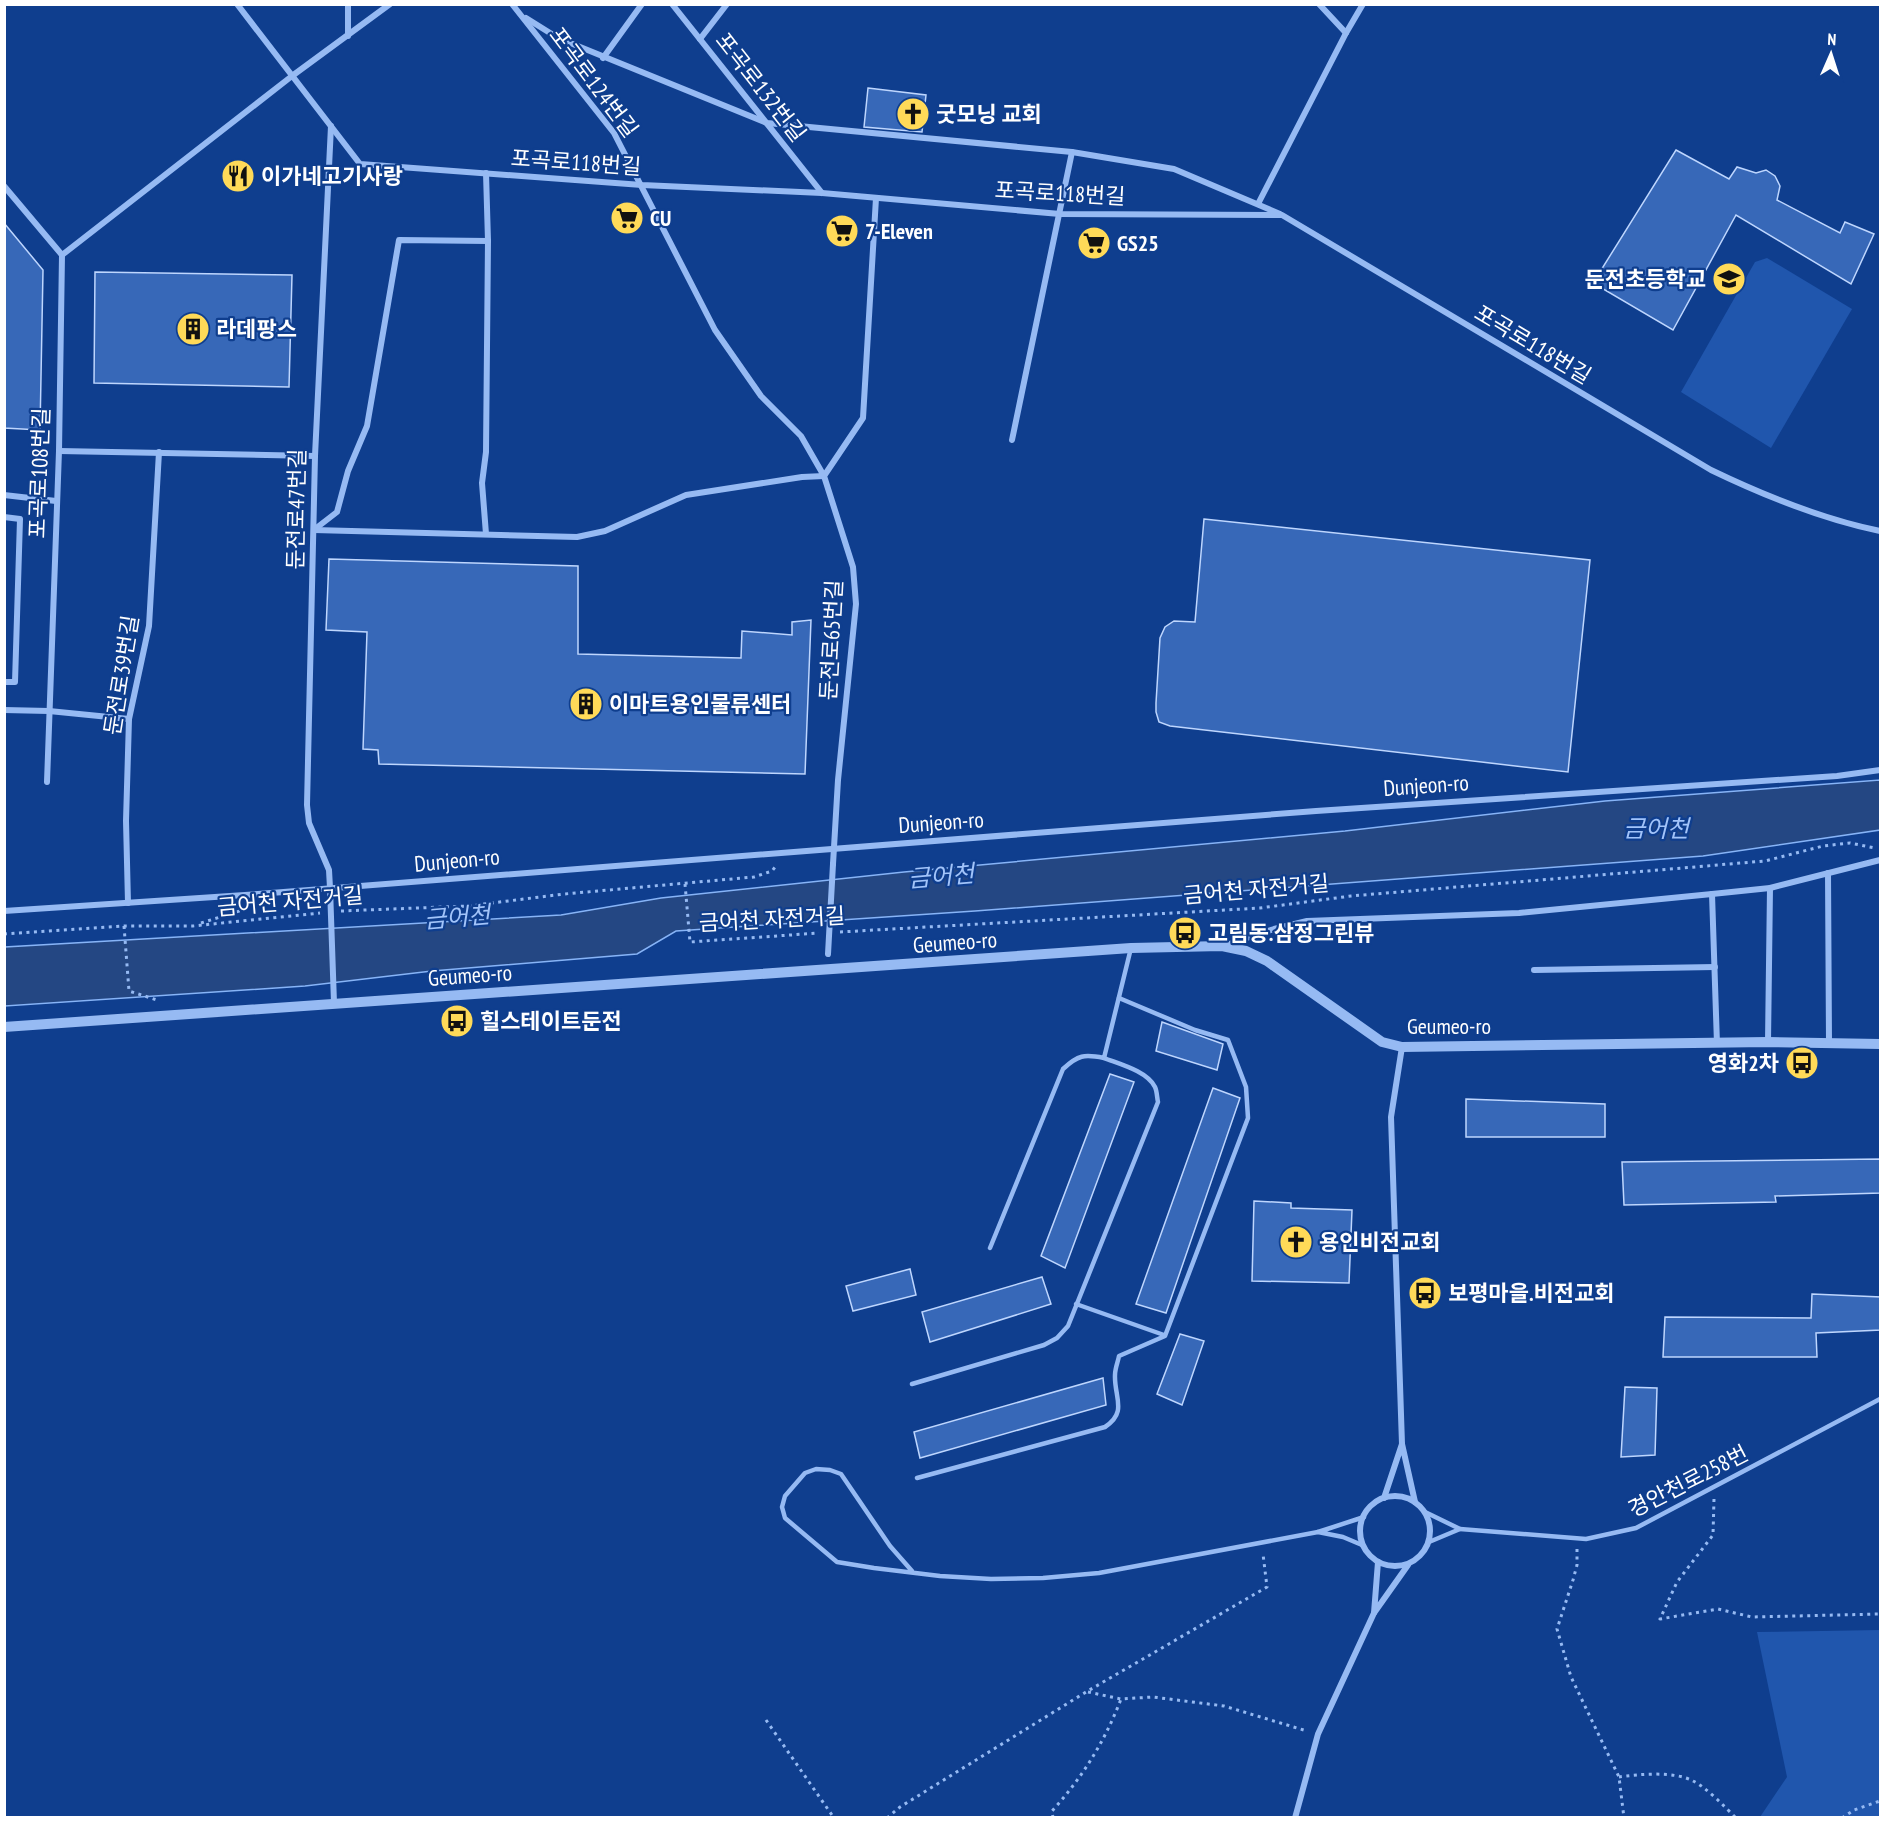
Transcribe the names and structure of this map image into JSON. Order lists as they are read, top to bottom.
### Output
{
  "streets": {
    "street": [
      "포곡로124번길",
      "포곡로132번길",
      "포곡로118번길",
      "포곡로108번길",
      "둔전로47번길",
      "둔전로65번길",
      "둔전로39번길",
      "Dunjeon-ro",
      "Geumeo-ro"
    ],
    "lane": ["경안천로258번"],
    "path": ["금어천 자전거길"]
  },
  "crossings": [
    ["포곡로124번길", "포곡로118번길"],
    ["포곡로124번길", "둔전로65번길"],
    ["포곡로132번길", "포곡로118번길"],
    ["포곡로118번길", "둔전로47번길"],
    ["둔전로47번길", "Dunjeon-ro"],
    ["둔전로47번길", "Geumeo-ro"],
    ["둔전로65번길", "Dunjeon-ro"],
    ["둔전로65번길", "Geumeo-ro"],
    ["둔전로39번길", "Dunjeon-ro"],
    ["Dunjeon-ro", "금어천 자전거길"]
  ],
  "water": ["금어천"],
  "places": {
    "church": ["굿모닝 교회", "용인비전교회"],
    "restaurant": ["이가네고기사랑"],
    "supermarket": ["CU", "7-Eleven", "GS25"],
    "school or university": ["둔전초등학교"],
    "building": ["라데팡스", "이마트용인물류센터"],
    "bus stop": [
      "고림동.삼정그린뷰",
      "힐스테이트둔전",
      "영화2차",
      "보평마을.비전교회"
    ]
  },
  "north": "top"
}
